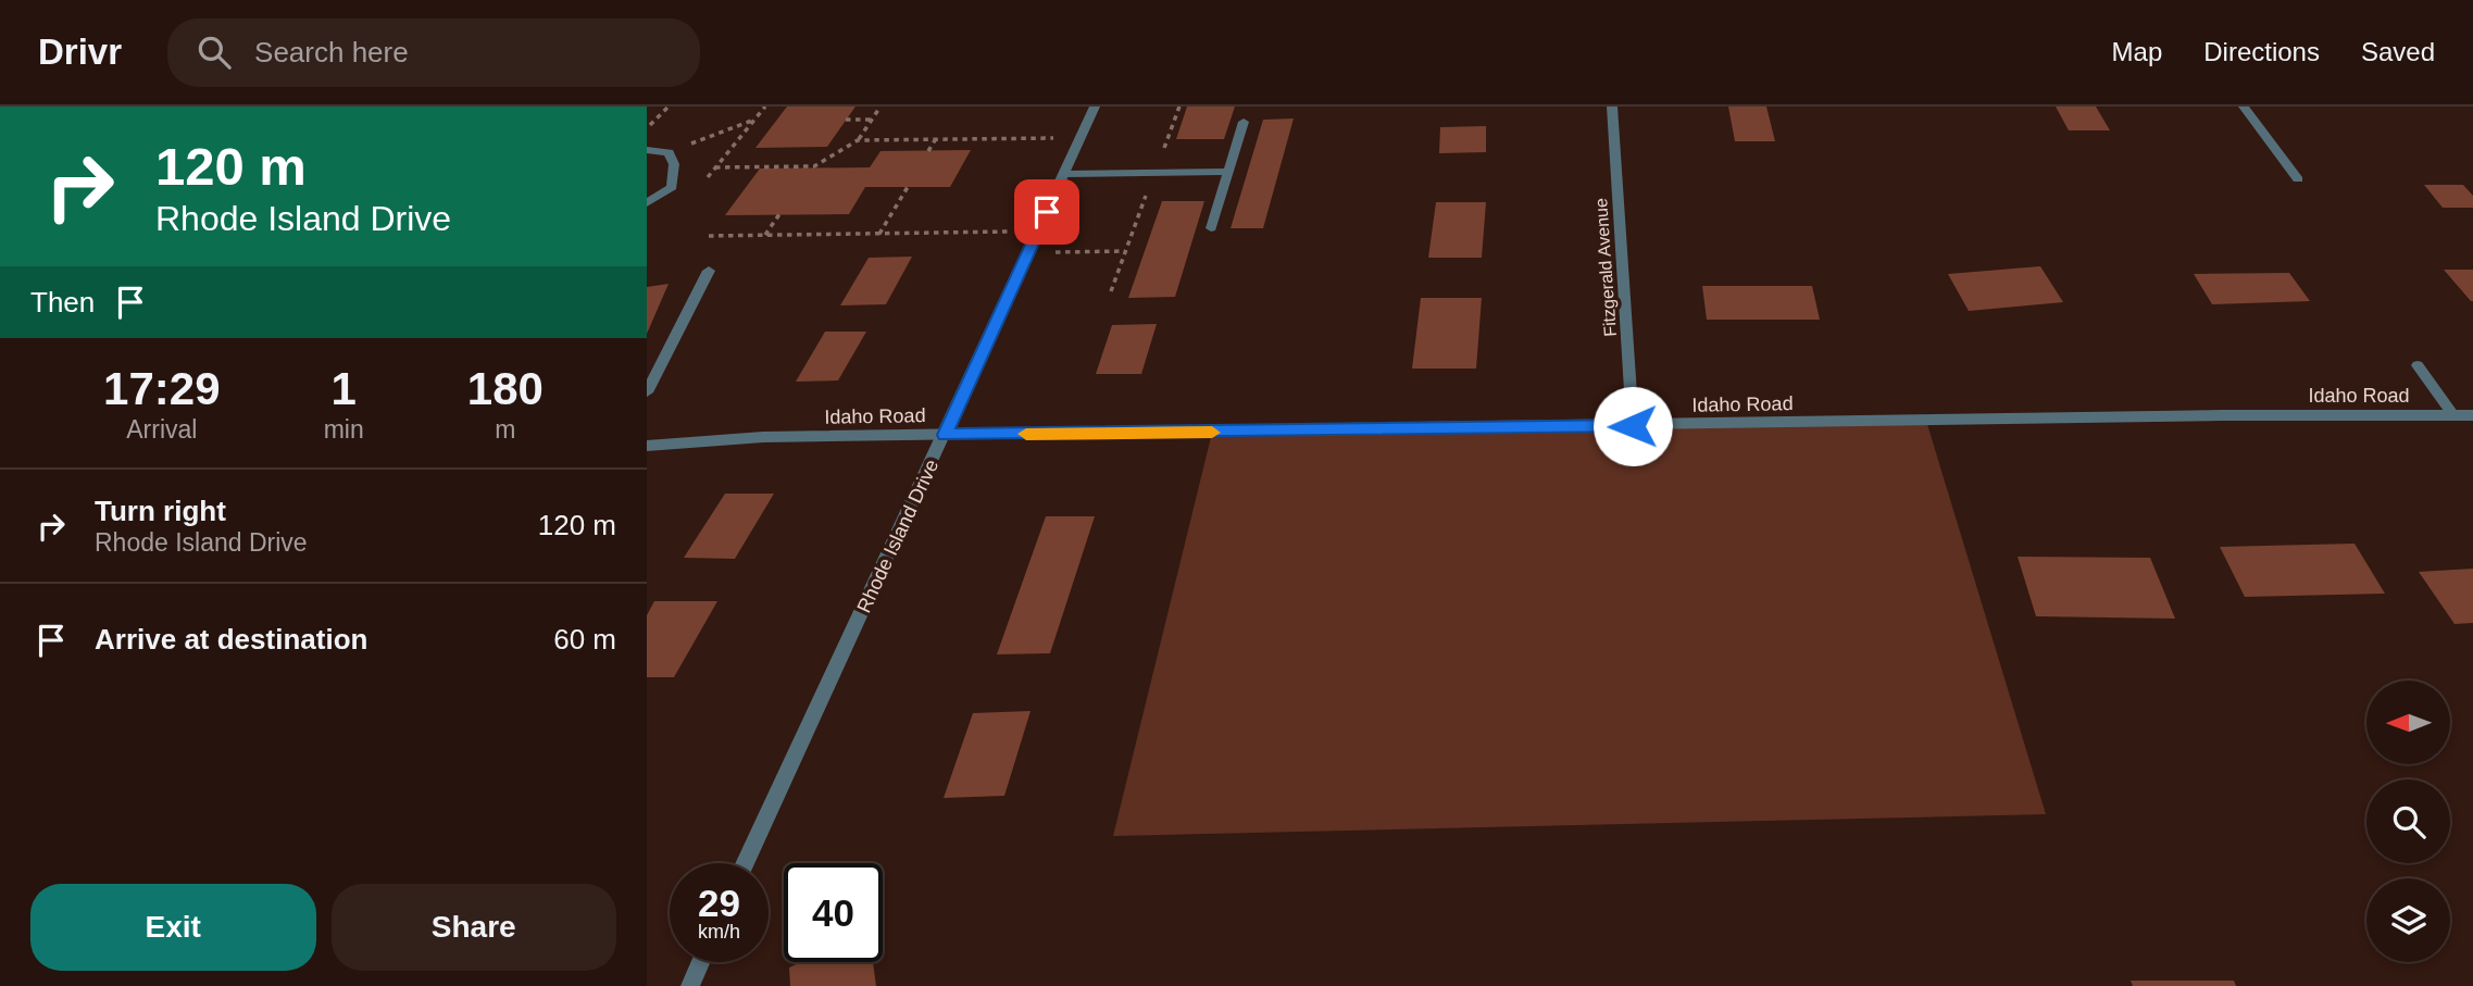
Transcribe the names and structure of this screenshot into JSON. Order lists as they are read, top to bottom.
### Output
{
  "streets": {
    "street": ["Fitzgerald Avenue", "Idaho Road", "Rhode Island Drive"]
  },
  "crossings": [
    ["Fitzgerald Avenue", "Idaho Road"],
    ["Idaho Road", "Rhode Island Drive"]
  ],
  "north": "left",
  "page": {
    "header": "Drivr",
    "search": "Search here",
    "nav": ["Map", "Directions", "Saved"],
    "turn": ["120 m", "Rhode Island Drive"],
    "then": "Then",
    "eta": [
      "17:29",
      "Arrival",
      "1",
      "min",
      "180",
      "m"
    ],
    "list": [
      {
        "name": "Turn right",
        "note": "Rhode Island Drive",
        "value": "120 m"
      },
      {
        "name": "Arrive at destination",
        "value": "60 m"
      }
    ],
    "speed": "29 km/h",
    "limit": "40",
    "buttons": ["Exit", "Share"]
  }
}
